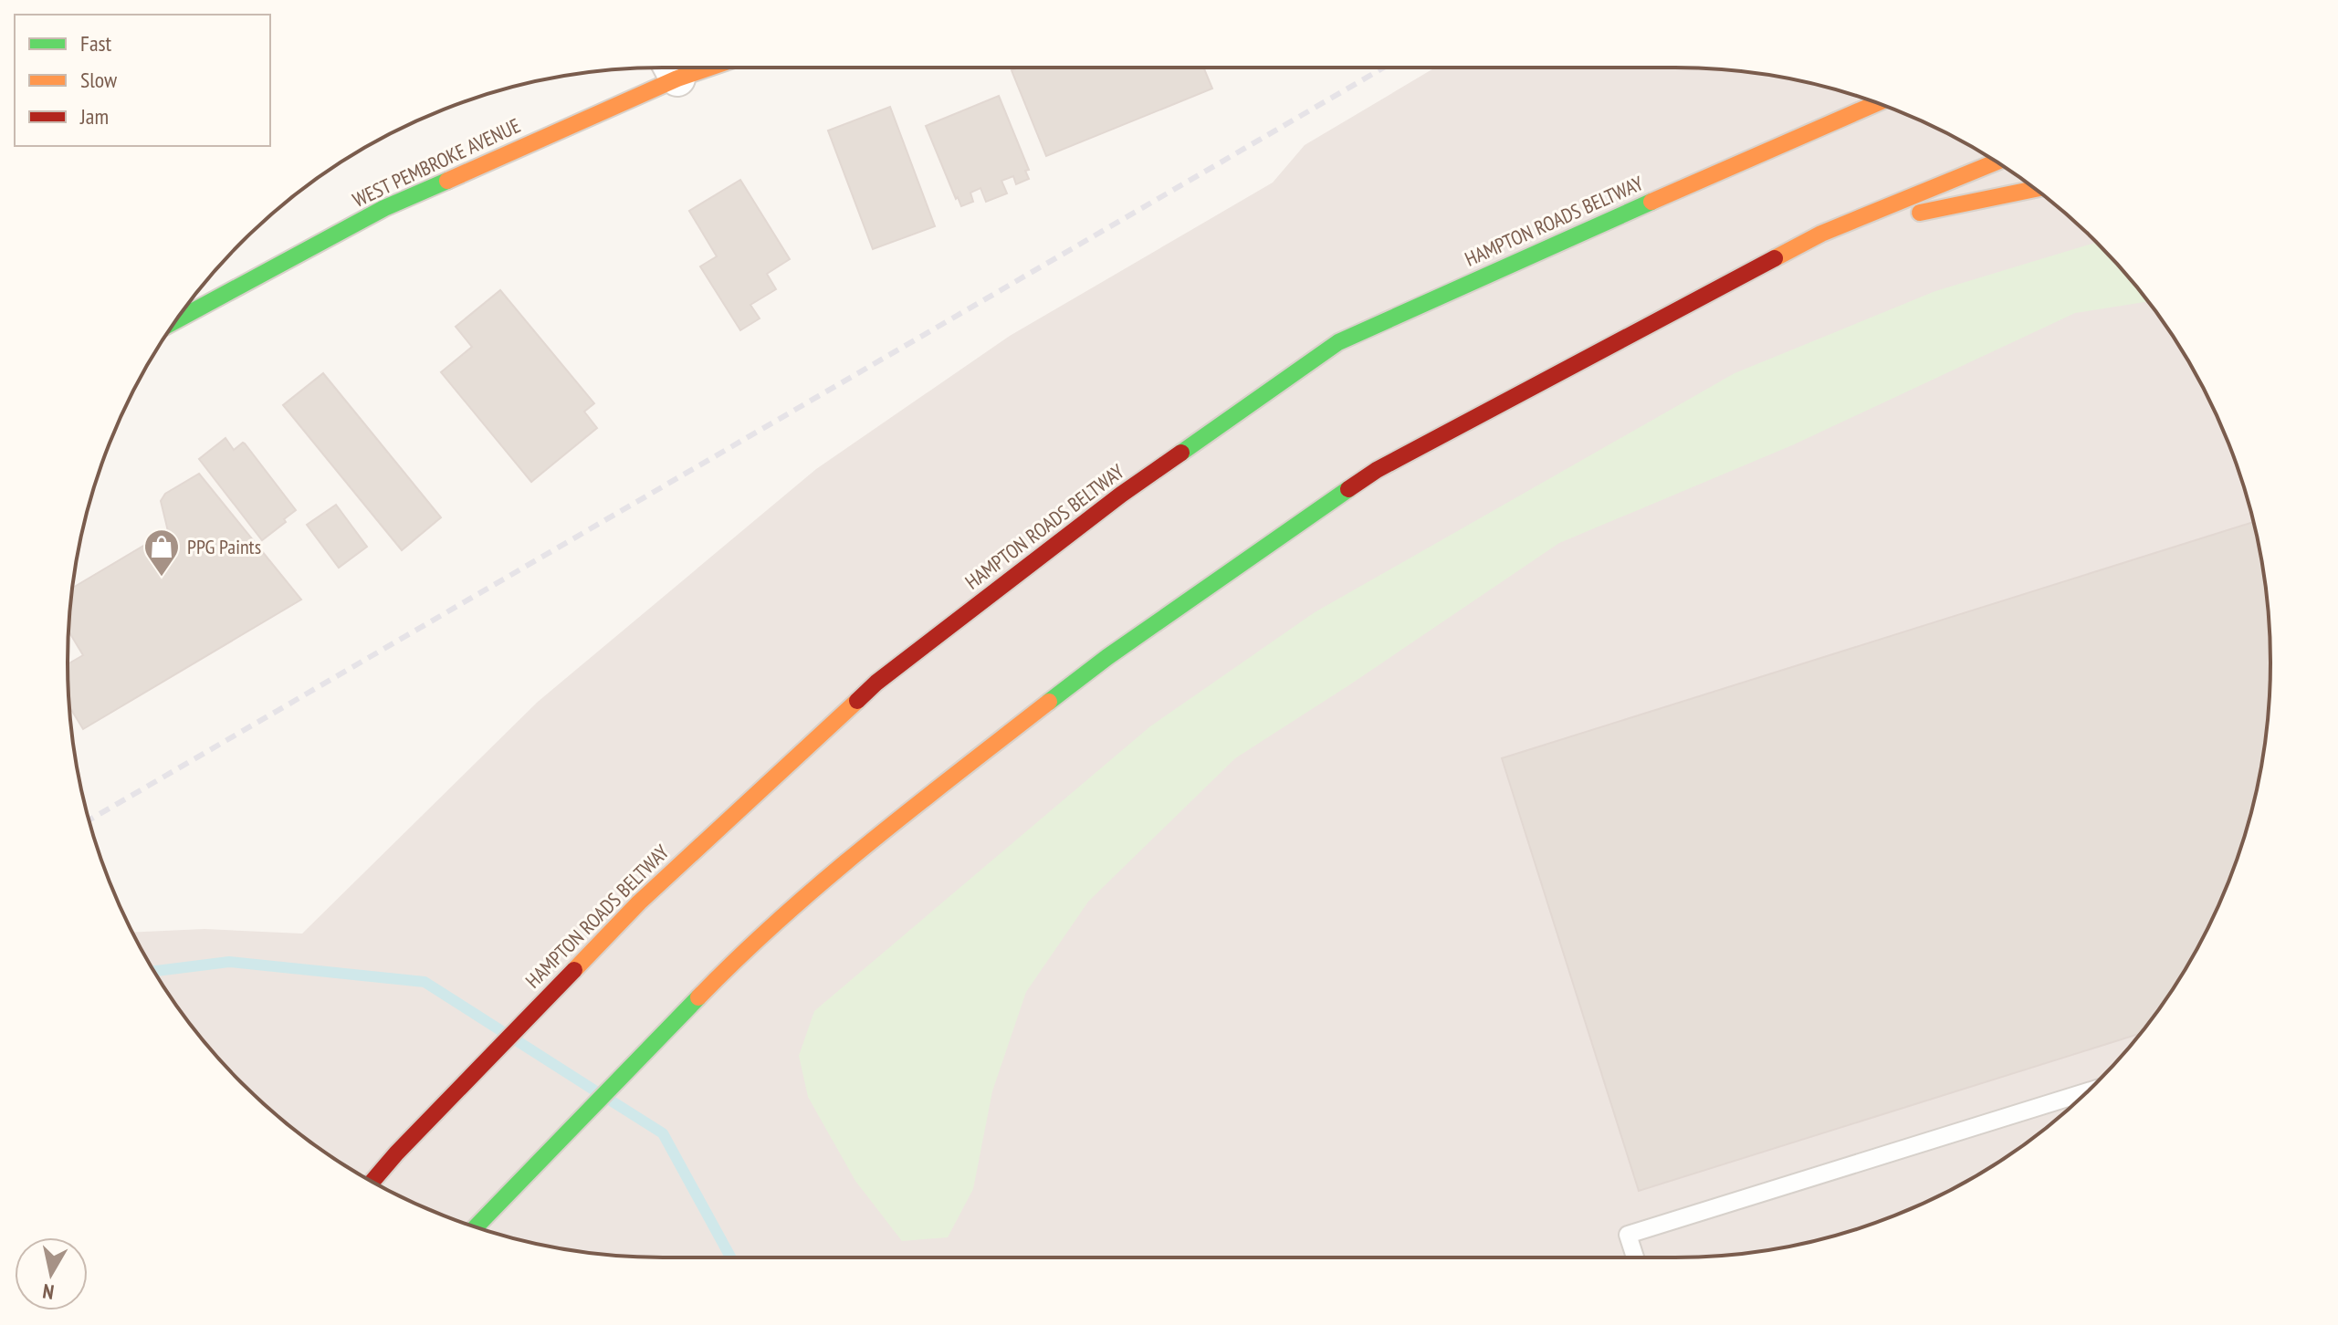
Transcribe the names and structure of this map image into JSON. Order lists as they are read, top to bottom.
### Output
{
  "streets": {
    "main road": ["WEST PEMBROKE AVENUE", "HAMPTON ROADS BELTWAY"]
  },
  "places": {
    "shop": ["PPG Paints"]
  },
  "legend": ["Fast", "Slow", "Jam"],
  "north": "bottom"
}
